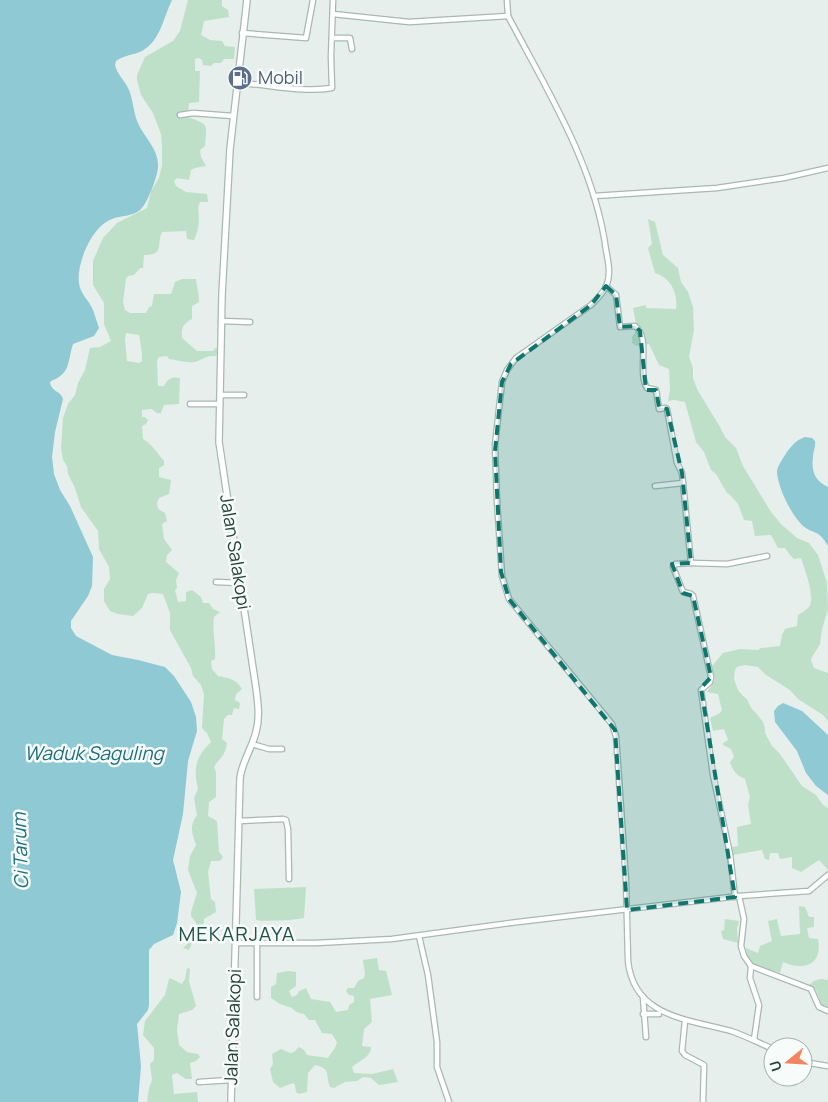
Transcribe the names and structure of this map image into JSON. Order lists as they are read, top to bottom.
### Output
{
  "streets": {
    "street": ["Jalan Salakopi"]
  },
  "districts": ["MEKARJAYA"],
  "water": ["Waduk Saguling", "Ci Tarum"],
  "places": {
    "fuel station": ["Mobil"]
  },
  "north": "left"
}
